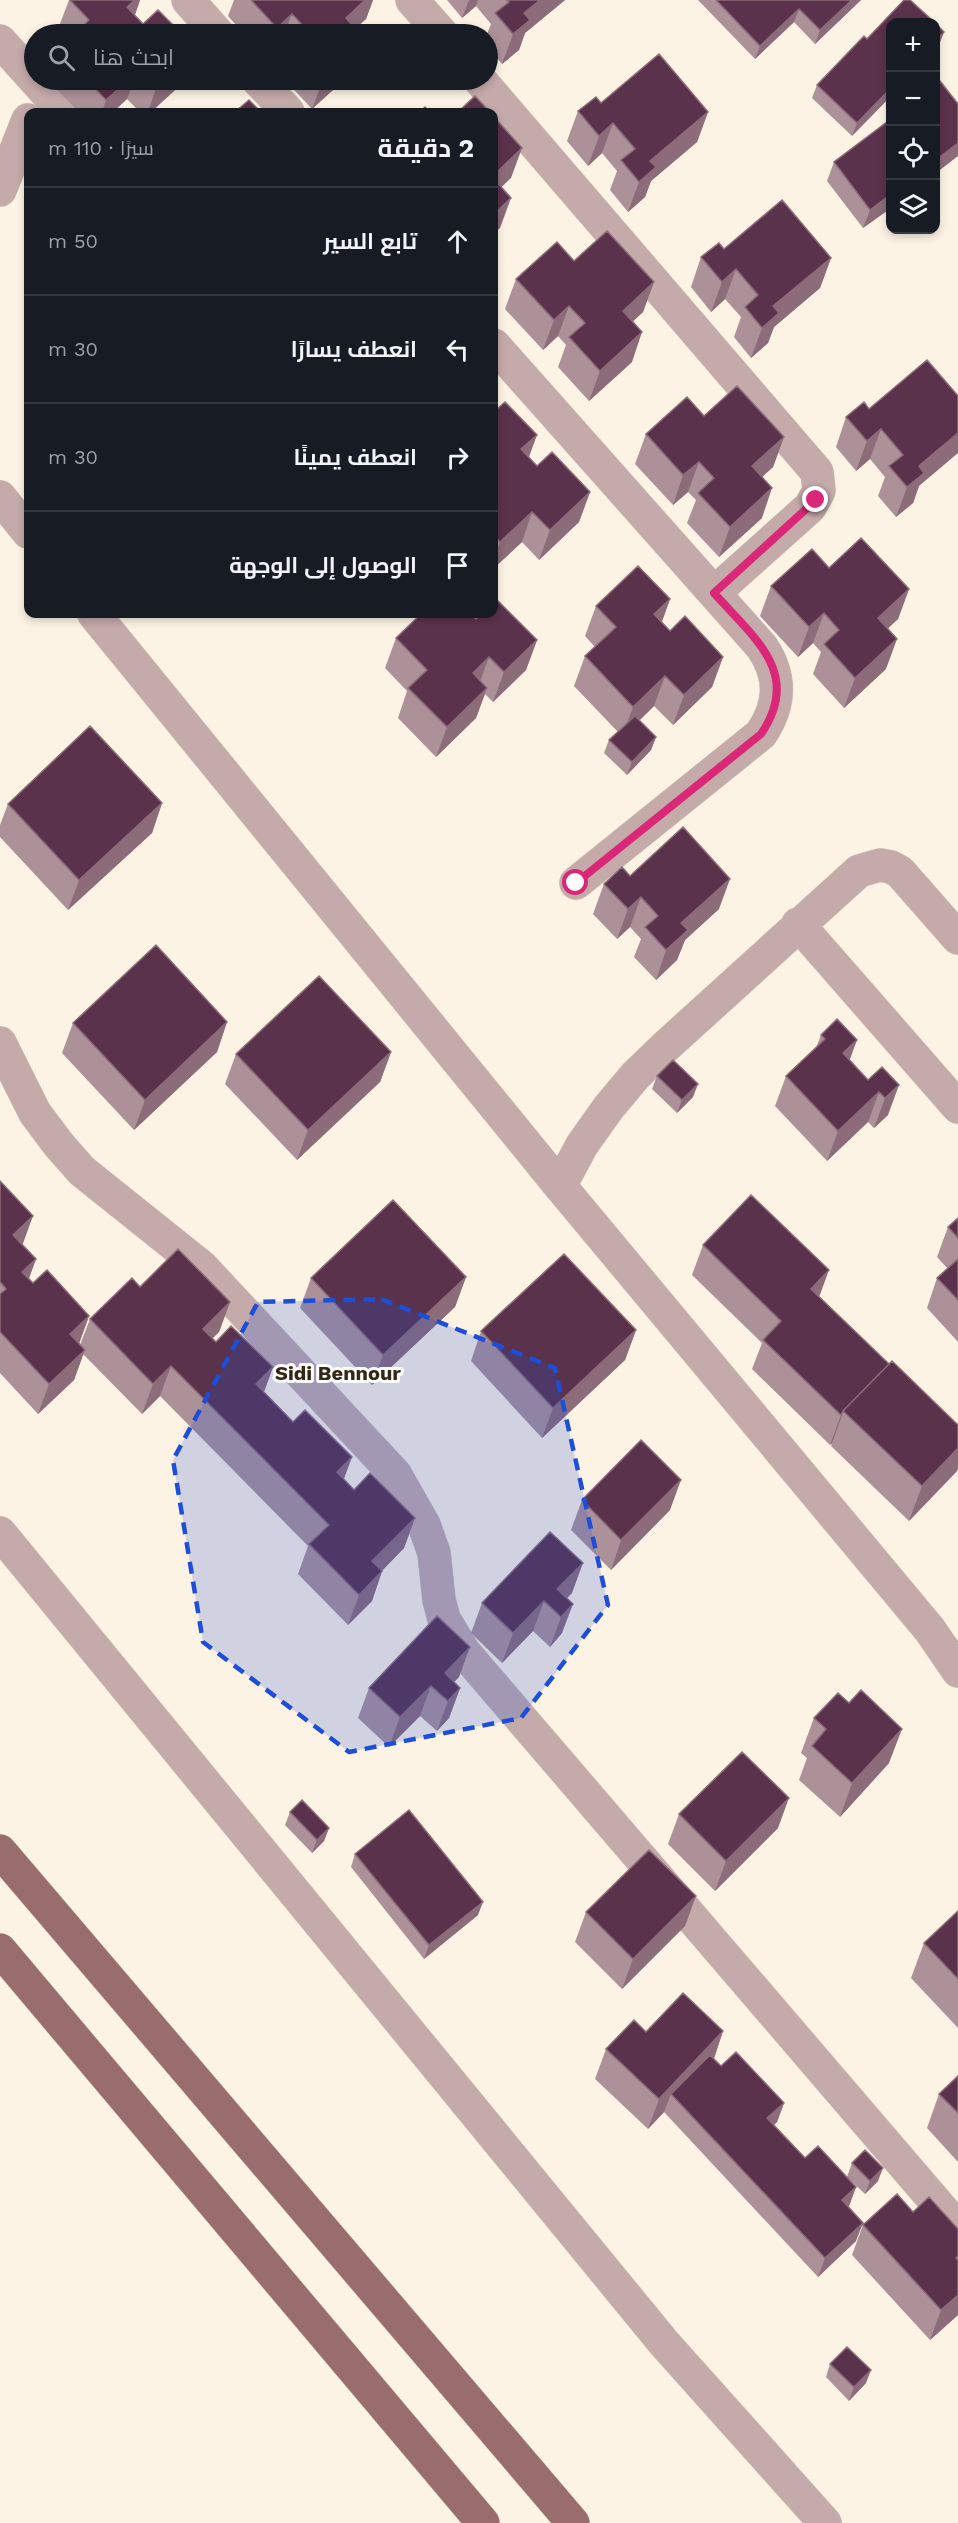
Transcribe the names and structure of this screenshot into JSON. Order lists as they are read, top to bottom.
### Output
{
  "districts": ["Sidi Bennour"],
  "page": {
    "map_buttons": ["+", "−"],
    "search": "ابحث هنا",
    "heading": ["2 دقيقة", "سيرًا · 110 m"],
    "list": [
      ["تابع السير", "50 m"],
      ["انعطف يسارًا", "30 m"],
      ["انعطف يمينًا", "30 m"],
      "الوصول إلى الوجهة"
    ]
  }
}
